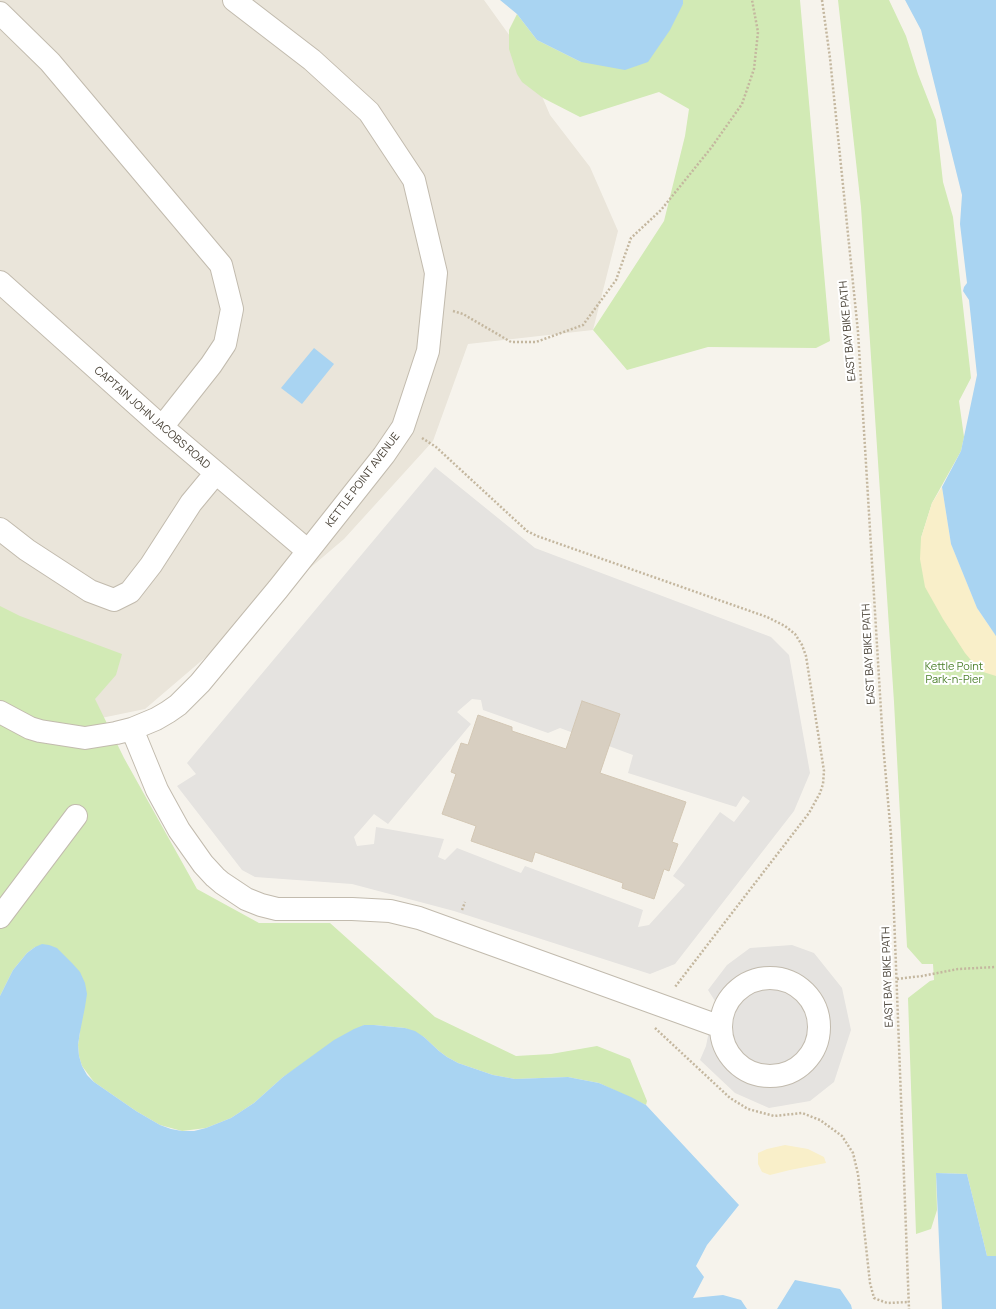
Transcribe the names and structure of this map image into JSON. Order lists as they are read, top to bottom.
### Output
{
  "streets": {
    "street": ["CAPTAIN JOHN JACOBS ROAD", "KETTLE POINT AVENUE"],
    "path": ["EAST BAY BIKE PATH"]
  },
  "crossings": [
    ["CAPTAIN JOHN JACOBS ROAD", "KETTLE POINT AVENUE"]
  ],
  "parks": ["Kettle Point Park-n-Pier"]
}
